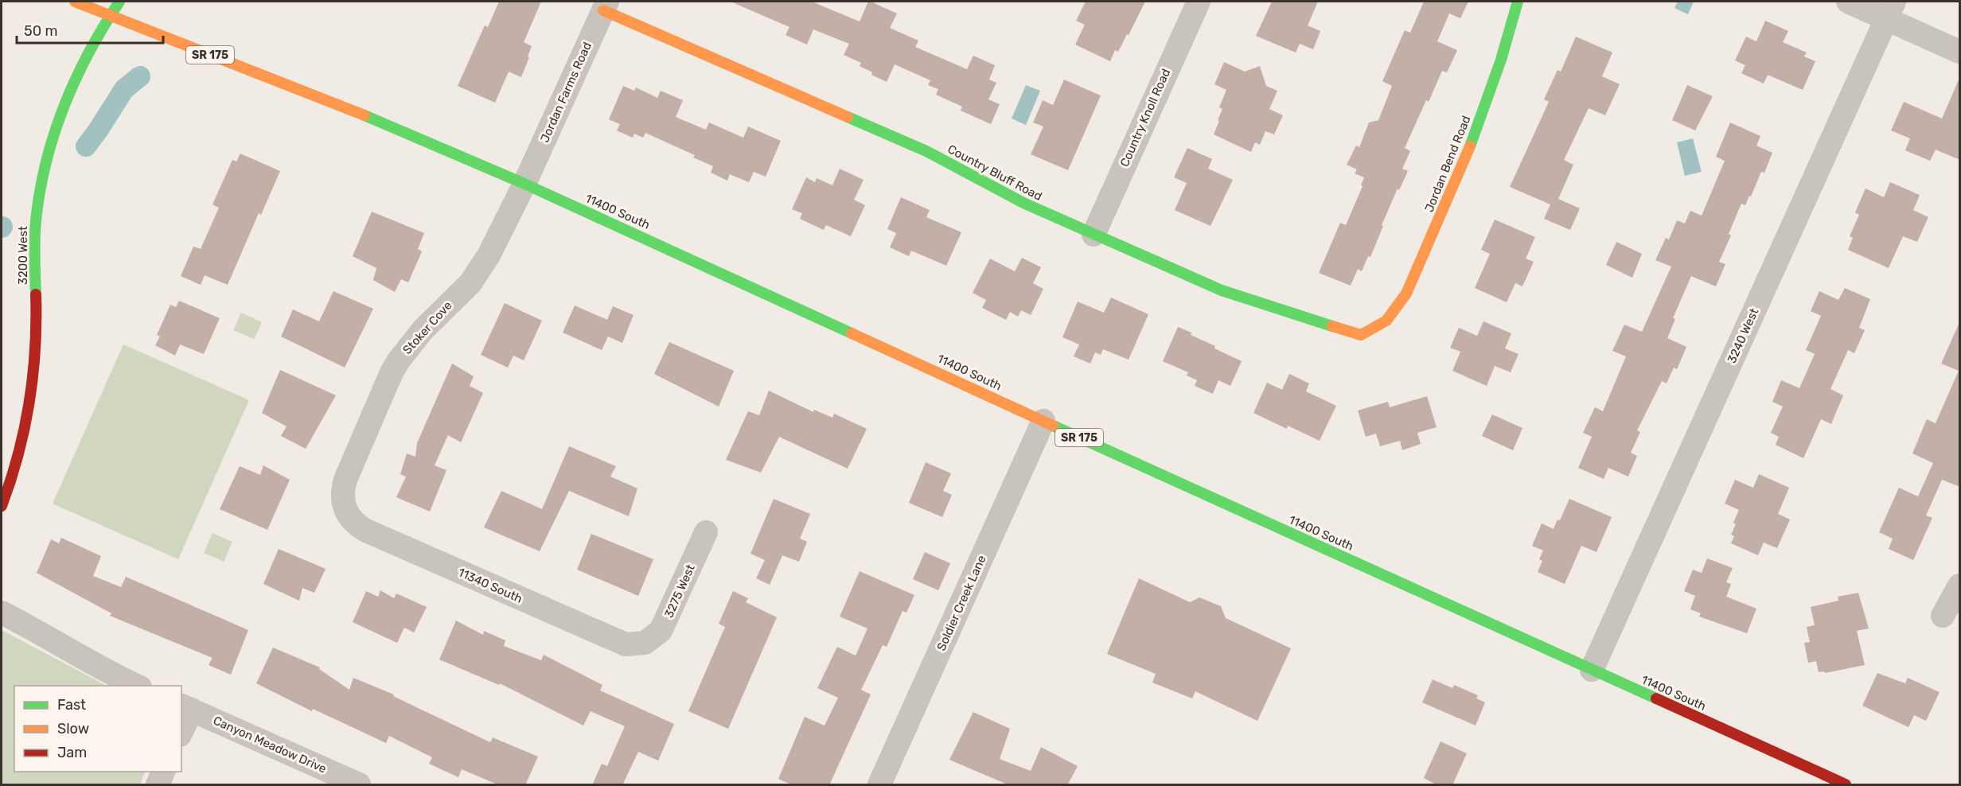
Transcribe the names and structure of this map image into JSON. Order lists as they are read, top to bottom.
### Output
{
  "streets": {
    "main road": [
      "SR 175",
      "Jordan Bend Road",
      "Country Bluff Road",
      "11400 South",
      "3200 West"
    ],
    "street": [
      "Jordan Farms Road",
      "Country Knoll Road",
      "Stoker Cove",
      "3240 West",
      "11340 South",
      "3275 West",
      "Soldier Creek Lane",
      "Canyon Meadow Drive"
    ]
  },
  "crossings": [
    ["Jordan Farms Road", "Country Bluff Road"],
    ["Jordan Farms Road", "11400 South"],
    ["Jordan Farms Road", "Stoker Cove"],
    ["Country Knoll Road", "Country Bluff Road"],
    ["Jordan Bend Road", "Country Bluff Road"],
    ["11400 South", "3200 West"],
    ["11400 South", "Stoker Cove"],
    ["11400 South", "3240 West"],
    ["11400 South", "Soldier Creek Lane"],
    ["Stoker Cove", "11340 South"],
    ["11340 South", "3275 West"]
  ],
  "legend": ["Fast", "Slow", "Jam"],
  "scale_bar": "50 m"
}
